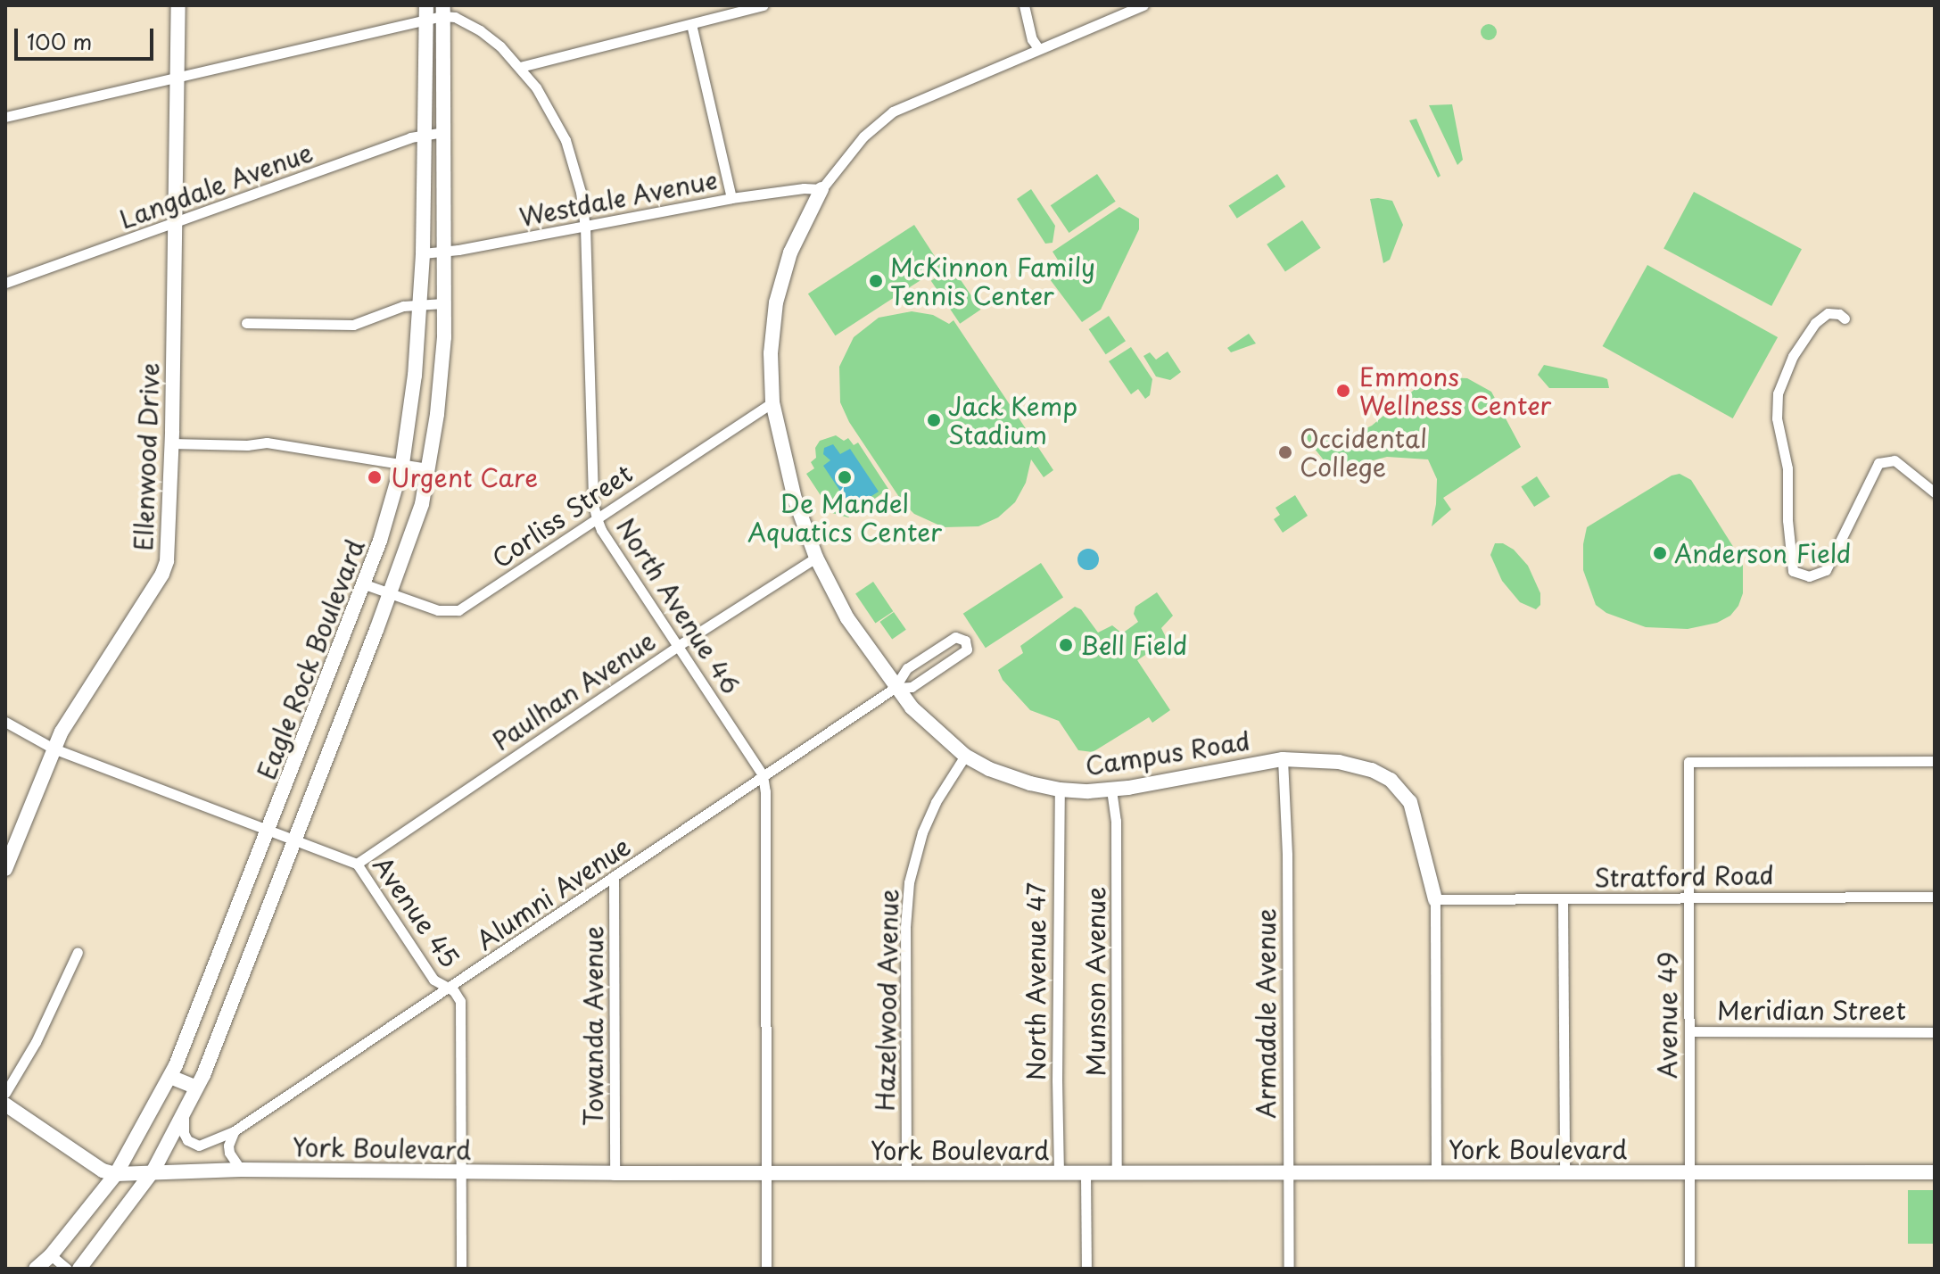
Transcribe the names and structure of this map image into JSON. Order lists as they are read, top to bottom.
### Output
{
  "streets": {
    "main road": [
      "Ellenwood Drive",
      "Eagle Rock Boulevard",
      "Campus Road",
      "York Boulevard"
    ],
    "street": [
      "Langdale Avenue",
      "Westdale Avenue",
      "Corliss Street",
      "North Avenue 46",
      "Paulhan Avenue",
      "Stratford Road",
      "Alumni Avenue",
      "Avenue 45",
      "North Avenue 47",
      "Munson Avenue",
      "Hazelwood Avenue",
      "Meridian Street",
      "Armadale Avenue",
      "Avenue 49",
      "Towanda Avenue"
    ]
  },
  "crossings": [
    ["Langdale Avenue", "Ellenwood Drive"],
    ["Langdale Avenue", "Eagle Rock Boulevard"],
    ["Westdale Avenue", "North Avenue 46"],
    ["Westdale Avenue", "Eagle Rock Boulevard"],
    ["Westdale Avenue", "Campus Road"],
    ["Ellenwood Drive", "Avenue 45"],
    ["Corliss Street", "North Avenue 46"],
    ["Corliss Street", "Eagle Rock Boulevard"],
    ["Corliss Street", "Campus Road"],
    ["North Avenue 46", "Eagle Rock Boulevard"],
    ["North Avenue 46", "Paulhan Avenue"],
    ["North Avenue 46", "Alumni Avenue"],
    ["North Avenue 46", "York Boulevard"],
    ["Eagle Rock Boulevard", "Alumni Avenue"],
    ["Eagle Rock Boulevard", "Avenue 45"],
    ["Eagle Rock Boulevard", "York Boulevard"],
    ["Paulhan Avenue", "Campus Road"],
    ["Paulhan Avenue", "Avenue 45"],
    ["Campus Road", "Stratford Road"],
    ["Campus Road", "Alumni Avenue"],
    ["Campus Road", "North Avenue 47"],
    ["Campus Road", "Munson Avenue"],
    ["Campus Road", "Hazelwood Avenue"],
    ["Campus Road", "Armadale Avenue"],
    ["Campus Road", "York Boulevard"],
    ["Stratford Road", "Avenue 49"],
    ["Alumni Avenue", "Avenue 45"],
    ["Alumni Avenue", "Towanda Avenue"],
    ["Avenue 45", "York Boulevard"],
    ["North Avenue 47", "York Boulevard"],
    ["Munson Avenue", "York Boulevard"],
    ["Hazelwood Avenue", "York Boulevard"],
    ["Meridian Street", "Avenue 49"],
    ["Armadale Avenue", "York Boulevard"],
    ["Avenue 49", "York Boulevard"],
    ["Towanda Avenue", "York Boulevard"]
  ],
  "places": [
    "McKinnon Family Tennis Center",
    "Emmons Wellness Center",
    "Jack Kemp Stadium",
    "Occidental College",
    "Urgent Care",
    "De Mandel Aquatics Center",
    "Anderson Field",
    "Bell Field"
  ],
  "scale_bar": "100 m"
}
